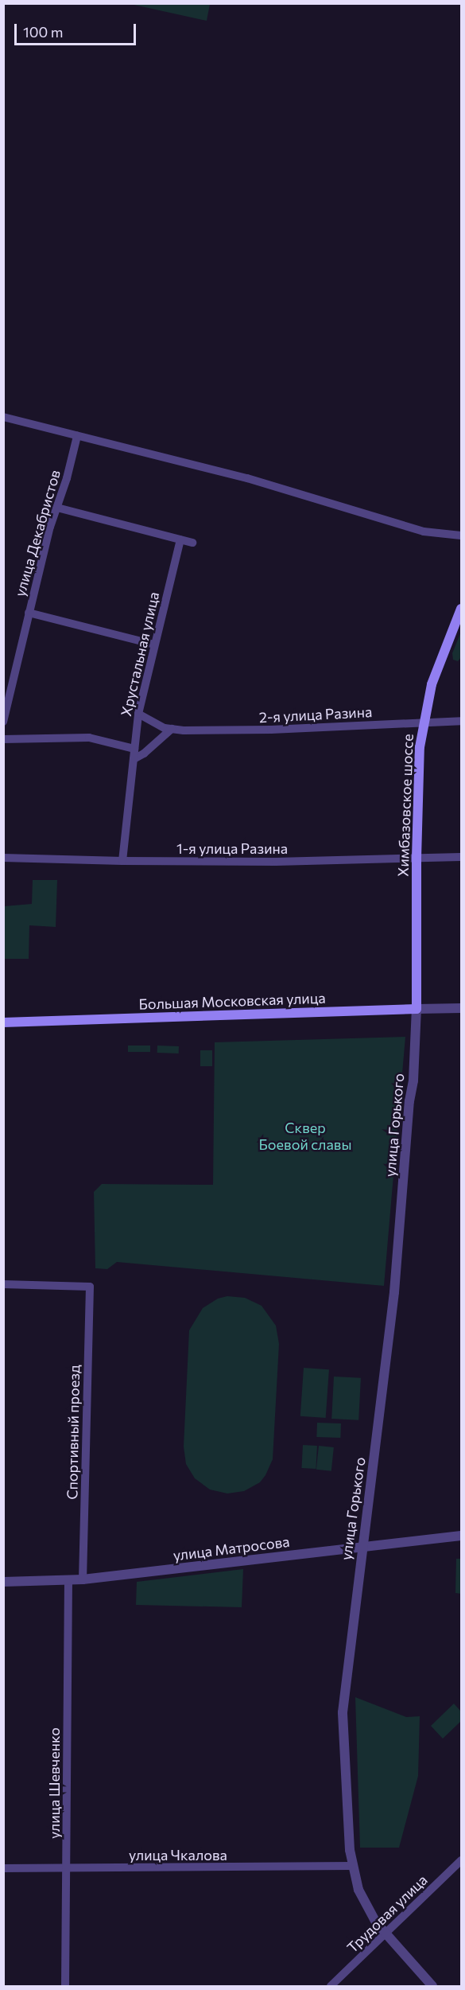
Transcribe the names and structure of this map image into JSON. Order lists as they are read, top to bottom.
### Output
{
  "streets": {
    "main road": ["Химбазовское шоссе", "Большая Московская улица"],
    "street": [
      "улица Декабристов",
      "Хрустальная улица",
      "2-я улица Разина",
      "1-я улица Разина",
      "улица Горького",
      "Спортивный проезд",
      "улица Матросова",
      "улица Шевченко",
      "улица Чкалова",
      "Трудовая улица"
    ]
  },
  "crossings": [
    ["Хрустальная улица", "2-я улица Разина"],
    ["Хрустальная улица", "1-я улица Разина"],
    ["2-я улица Разина", "Химбазовское шоссе"],
    ["Химбазовское шоссе", "1-я улица Разина"],
    ["Химбазовское шоссе", "Большая Московская улица"],
    ["Химбазовское шоссе", "улица Горького"],
    ["Большая Московская улица", "улица Горького"],
    ["улица Горького", "улица Матросова"],
    ["улица Горького", "улица Чкалова"],
    ["улица Горького", "Трудовая улица"],
    ["Спортивный проезд", "улица Матросова"],
    ["улица Матросова", "улица Шевченко"],
    ["улица Шевченко", "улица Чкалова"]
  ],
  "parks": ["Сквер Боевой славы"],
  "scale_bar": "100 m"
}
